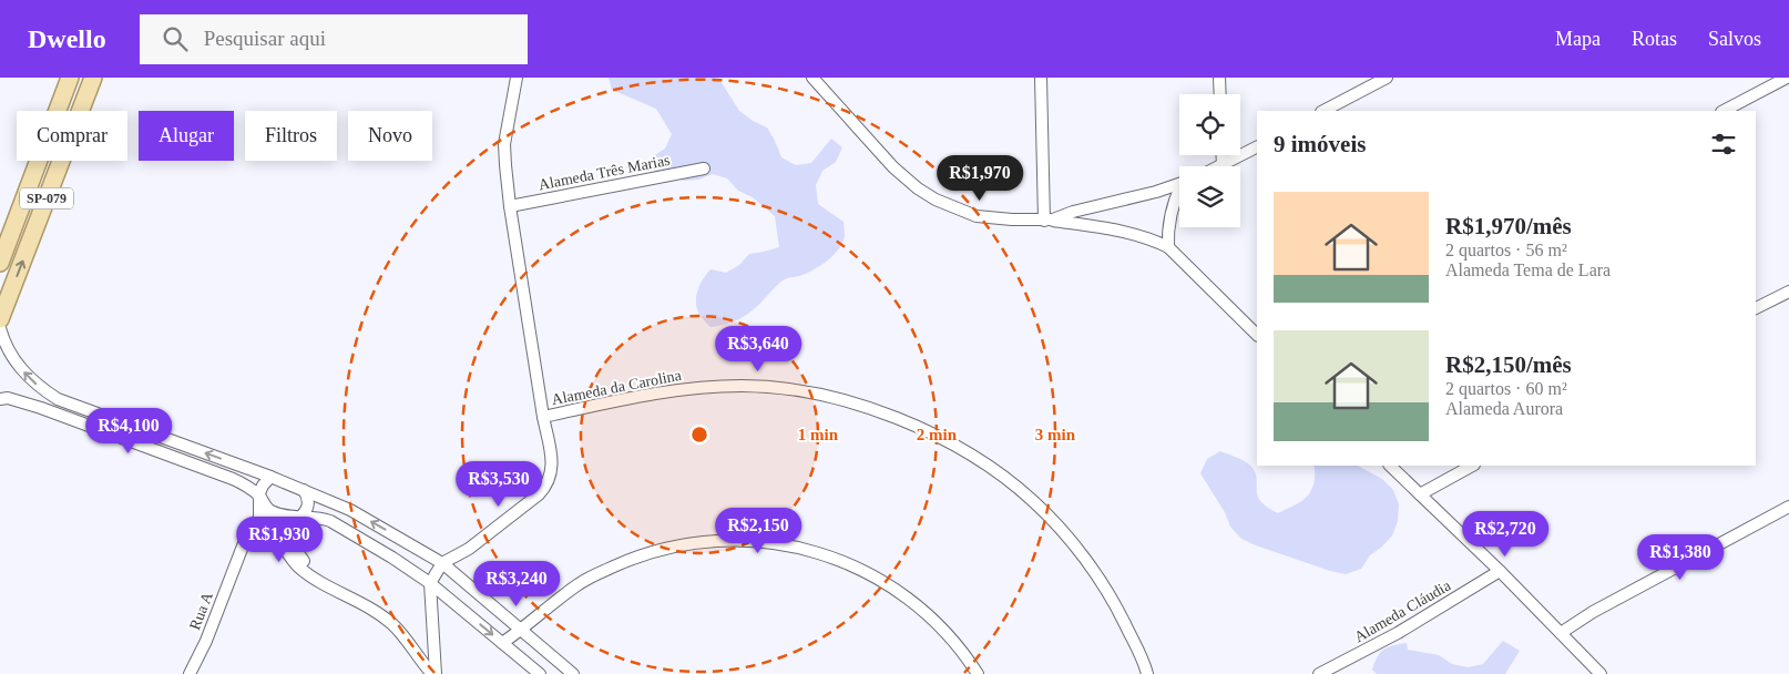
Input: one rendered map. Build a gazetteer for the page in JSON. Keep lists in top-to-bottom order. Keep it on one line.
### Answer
{"streets":{"main road":["SP-079"],"street":["Alameda Três Marias","Alameda da Carolina","Rua A","Alameda Cláudia"]},"crossings":[["Alameda Três Marias","Alameda da Carolina"]],"page":{"header":"Dwello","search":"Pesquisar aqui","nav":["Mapa","Rotas","Salvos"],"chip":["Comprar","Alugar","Filtros","Novo"],"heading":"9 imóveis","price":["R$1,970","R$3,640","R$4,100","R$3,530","R$2,150","R$2,720","R$1,930","R$1,380","R$3,240"],"list":[{"name":"R$1,970/mês","note":"2 quartos · 56 m² · Alameda Tema de Lara"},{"name":"R$2,150/mês","note":"2 quartos · 60 m² · Alameda Aurora"}]},"rings":["1 min","2 min","3 min"]}
